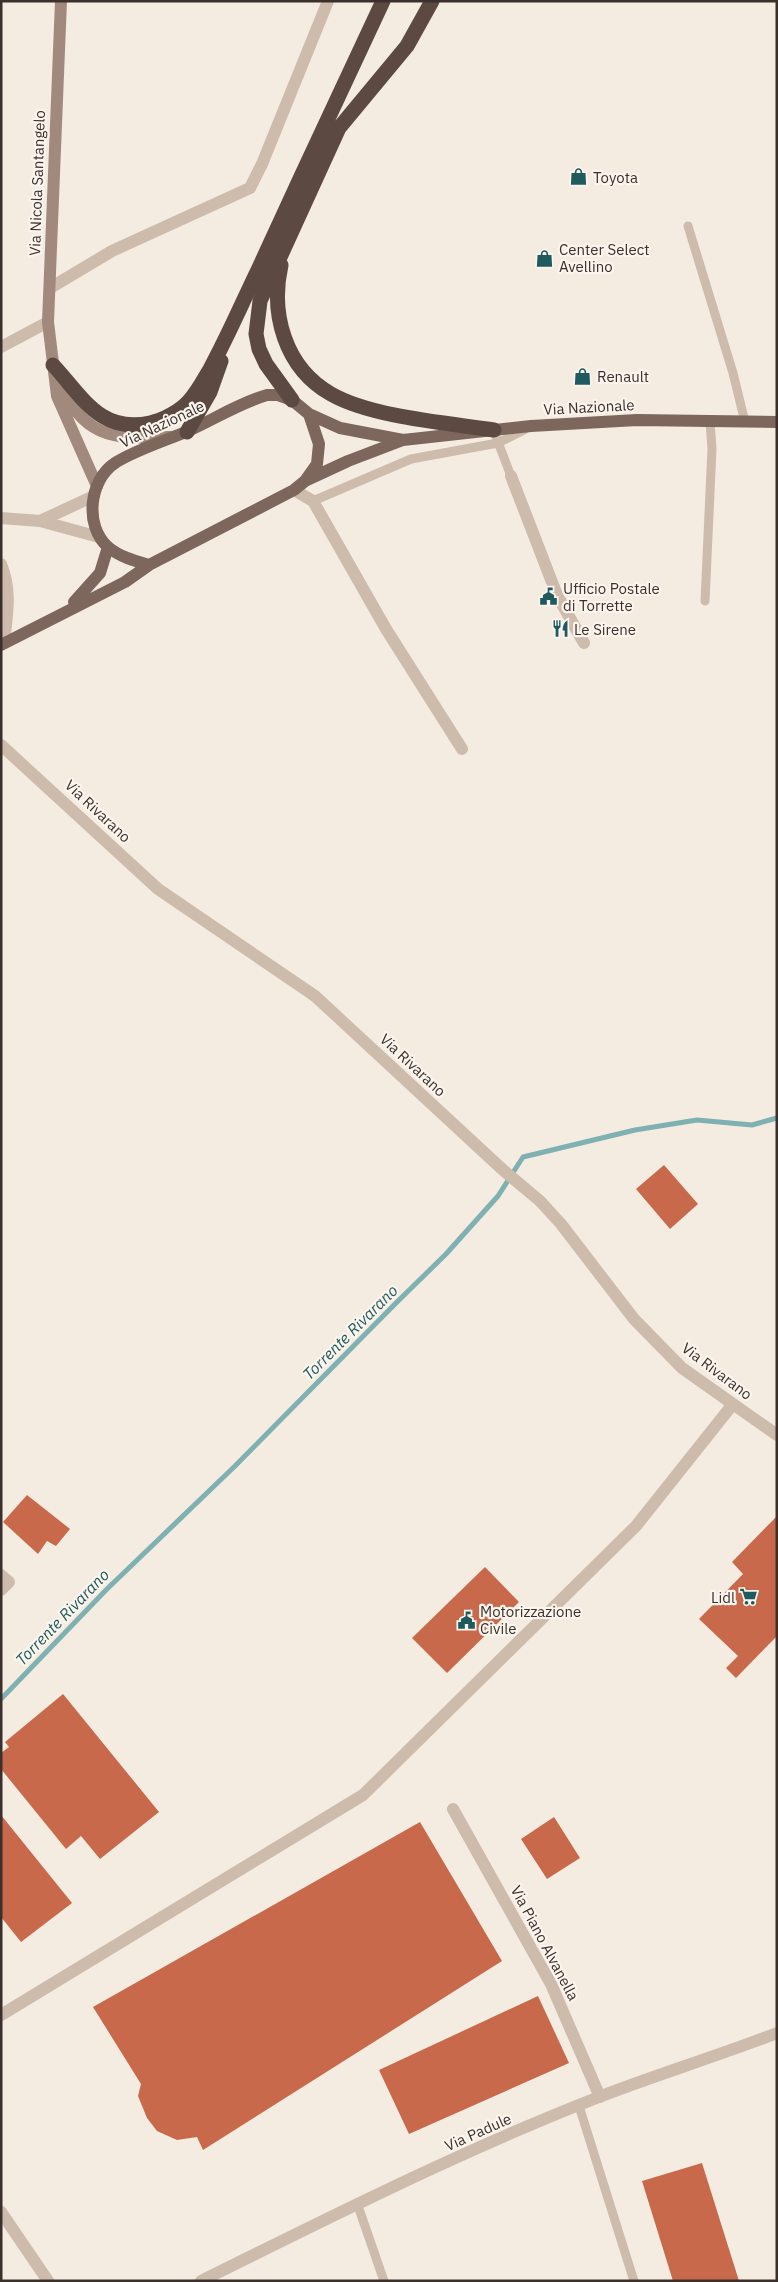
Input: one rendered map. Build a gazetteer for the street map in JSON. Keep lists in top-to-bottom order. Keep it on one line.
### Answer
{"streets":{"main road":["Via Nicola Santangelo","Via Nazionale"],"street":["Via Rivarano","Via Piano Alvanella","Via Padule"]},"crossings":[["Via Nicola Santangelo","Via Nazionale"],["Via Piano Alvanella","Via Padule"]],"water":["Torrente Rivarano"],"places":{"shop":["Toyota","Center Select Avellino","Renault"],"public building":["Ufficio Postale di Torrette","Motorizzazione Civile"],"restaurant":["Le Sirene"],"supermarket":["Lidl"]}}
